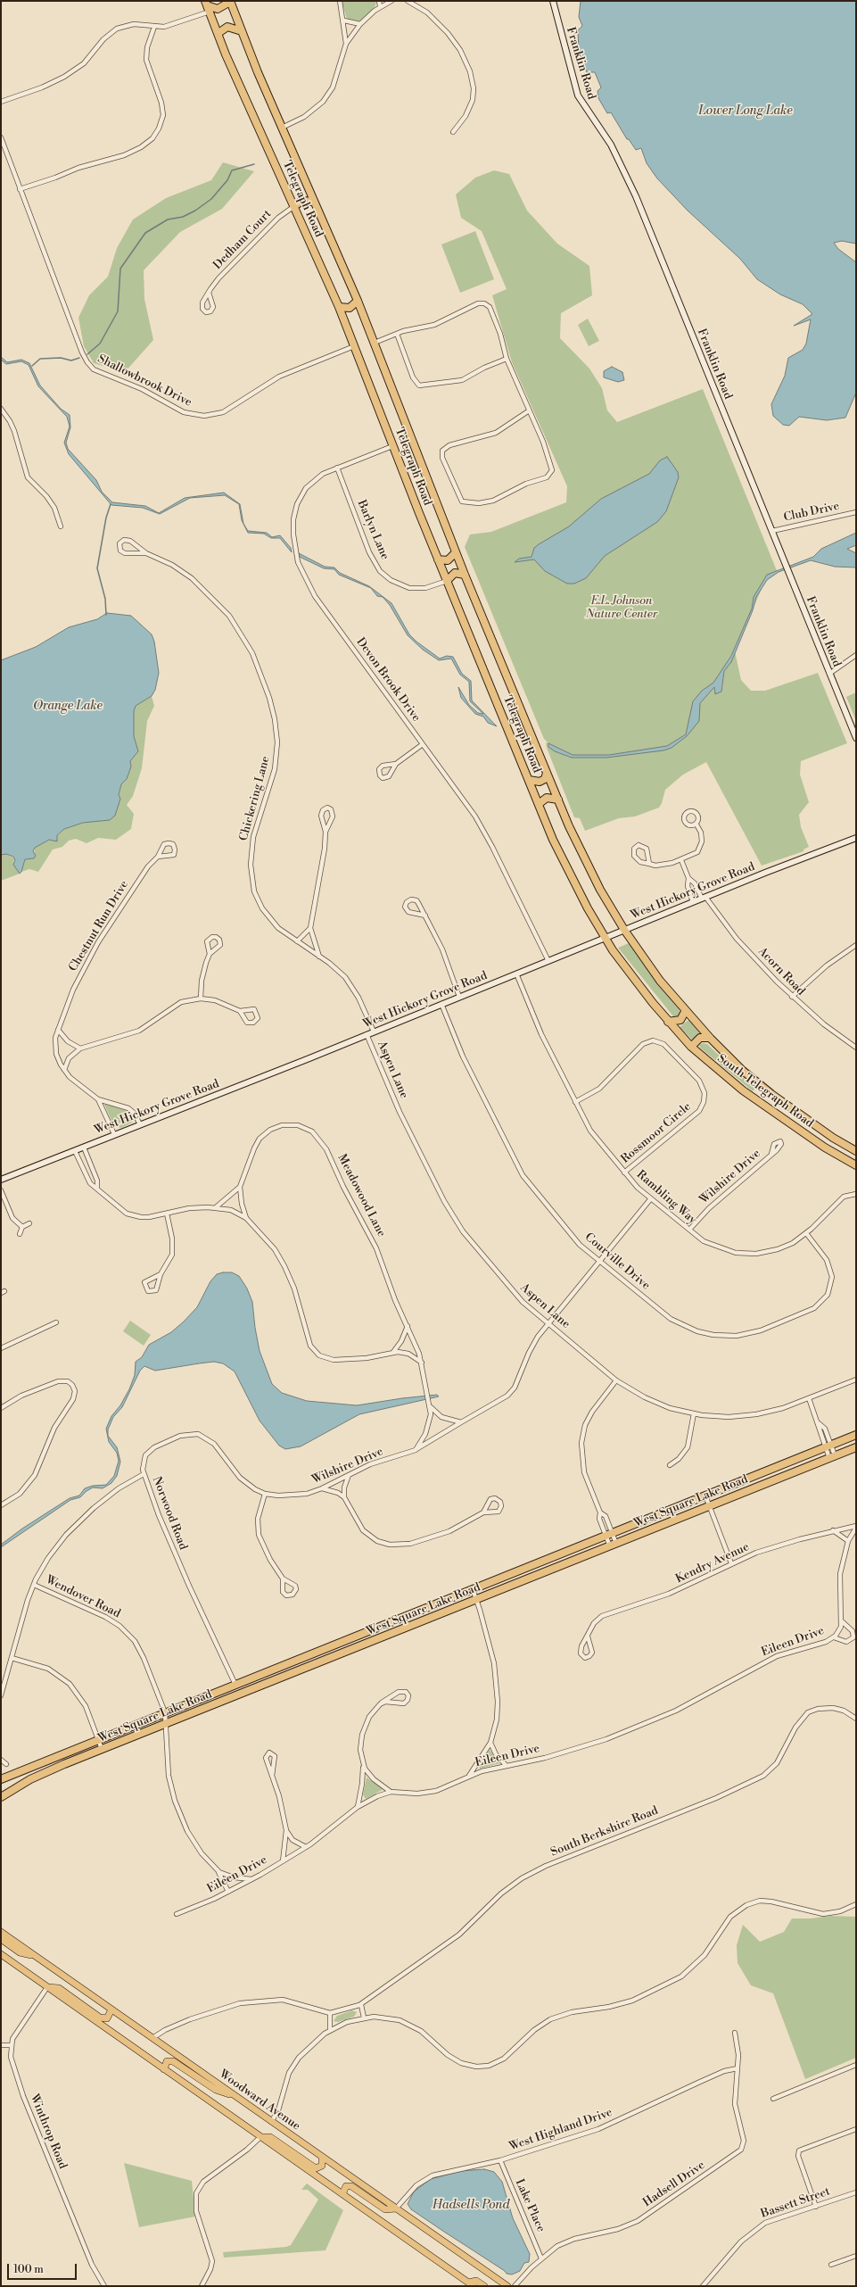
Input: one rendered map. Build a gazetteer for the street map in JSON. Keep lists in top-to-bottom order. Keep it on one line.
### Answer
{"streets":{"highway":["Telegraph Road","South Telegraph Road","West Square Lake Road"],"main road":["Woodward Avenue"],"street":["Franklin Road","Dedham Court","Shallowbrook Drive","Club Drive","Barlyn Lane","Devon Brook Drive","Chickering Lane","West Hickory Grove Road","Chestnut Run Drive","Acorn Road","Aspen Lane","Rossmoor Circle","Wilshire Drive","Meadowood Lane","Rambling Way","Courville Drive","Norwood Road","Kendry Avenue","Wendover Road","Eileen Drive","South Berkshire Road","West Highland Drive","Winthrop Road","Hadsell Drive","Bassett Street","Lake Place"]},"crossings":[["Franklin Road","Club Drive"],["Telegraph Road","Dedham Court"],["Telegraph Road","Shallowbrook Drive"],["Telegraph Road","Barlyn Lane"],["Telegraph Road","Devon Brook Drive"],["Telegraph Road","West Hickory Grove Road"],["Telegraph Road","South Telegraph Road"],["Barlyn Lane","Devon Brook Drive"],["Devon Brook Drive","West Hickory Grove Road"],["Chickering Lane","West Hickory Grove Road"],["West Hickory Grove Road","Chestnut Run Drive"],["West Hickory Grove Road","Acorn Road"],["West Hickory Grove Road","Aspen Lane"],["West Hickory Grove Road","South Telegraph Road"],["West Hickory Grove Road","Rambling Way"],["West Hickory Grove Road","Courville Drive"],["Aspen Lane","Wilshire Drive"],["Rossmoor Circle","Rambling Way"],["Wilshire Drive","Rambling Way"],["Wilshire Drive","Courville Drive"],["Wilshire Drive","Norwood Road"],["Rambling Way","Courville Drive"],["West Square Lake Road","Norwood Road"],["West Square Lake Road","Wendover Road"],["Norwood Road","Wendover Road"],["Kendry Avenue","Eileen Drive"],["Wendover Road","Eileen Drive"],["South Berkshire Road","Woodward Avenue"],["Woodward Avenue","West Highland Drive"],["West Highland Drive","Hadsell Drive"],["West Highland Drive","Lake Place"],["Hadsell Drive","Lake Place"]],"water":["Lower Long Lake","Orange Lake","Hadsells Pond"],"parks":["E.L. Johnson Nature Center"],"scale_bar":"100 m"}
